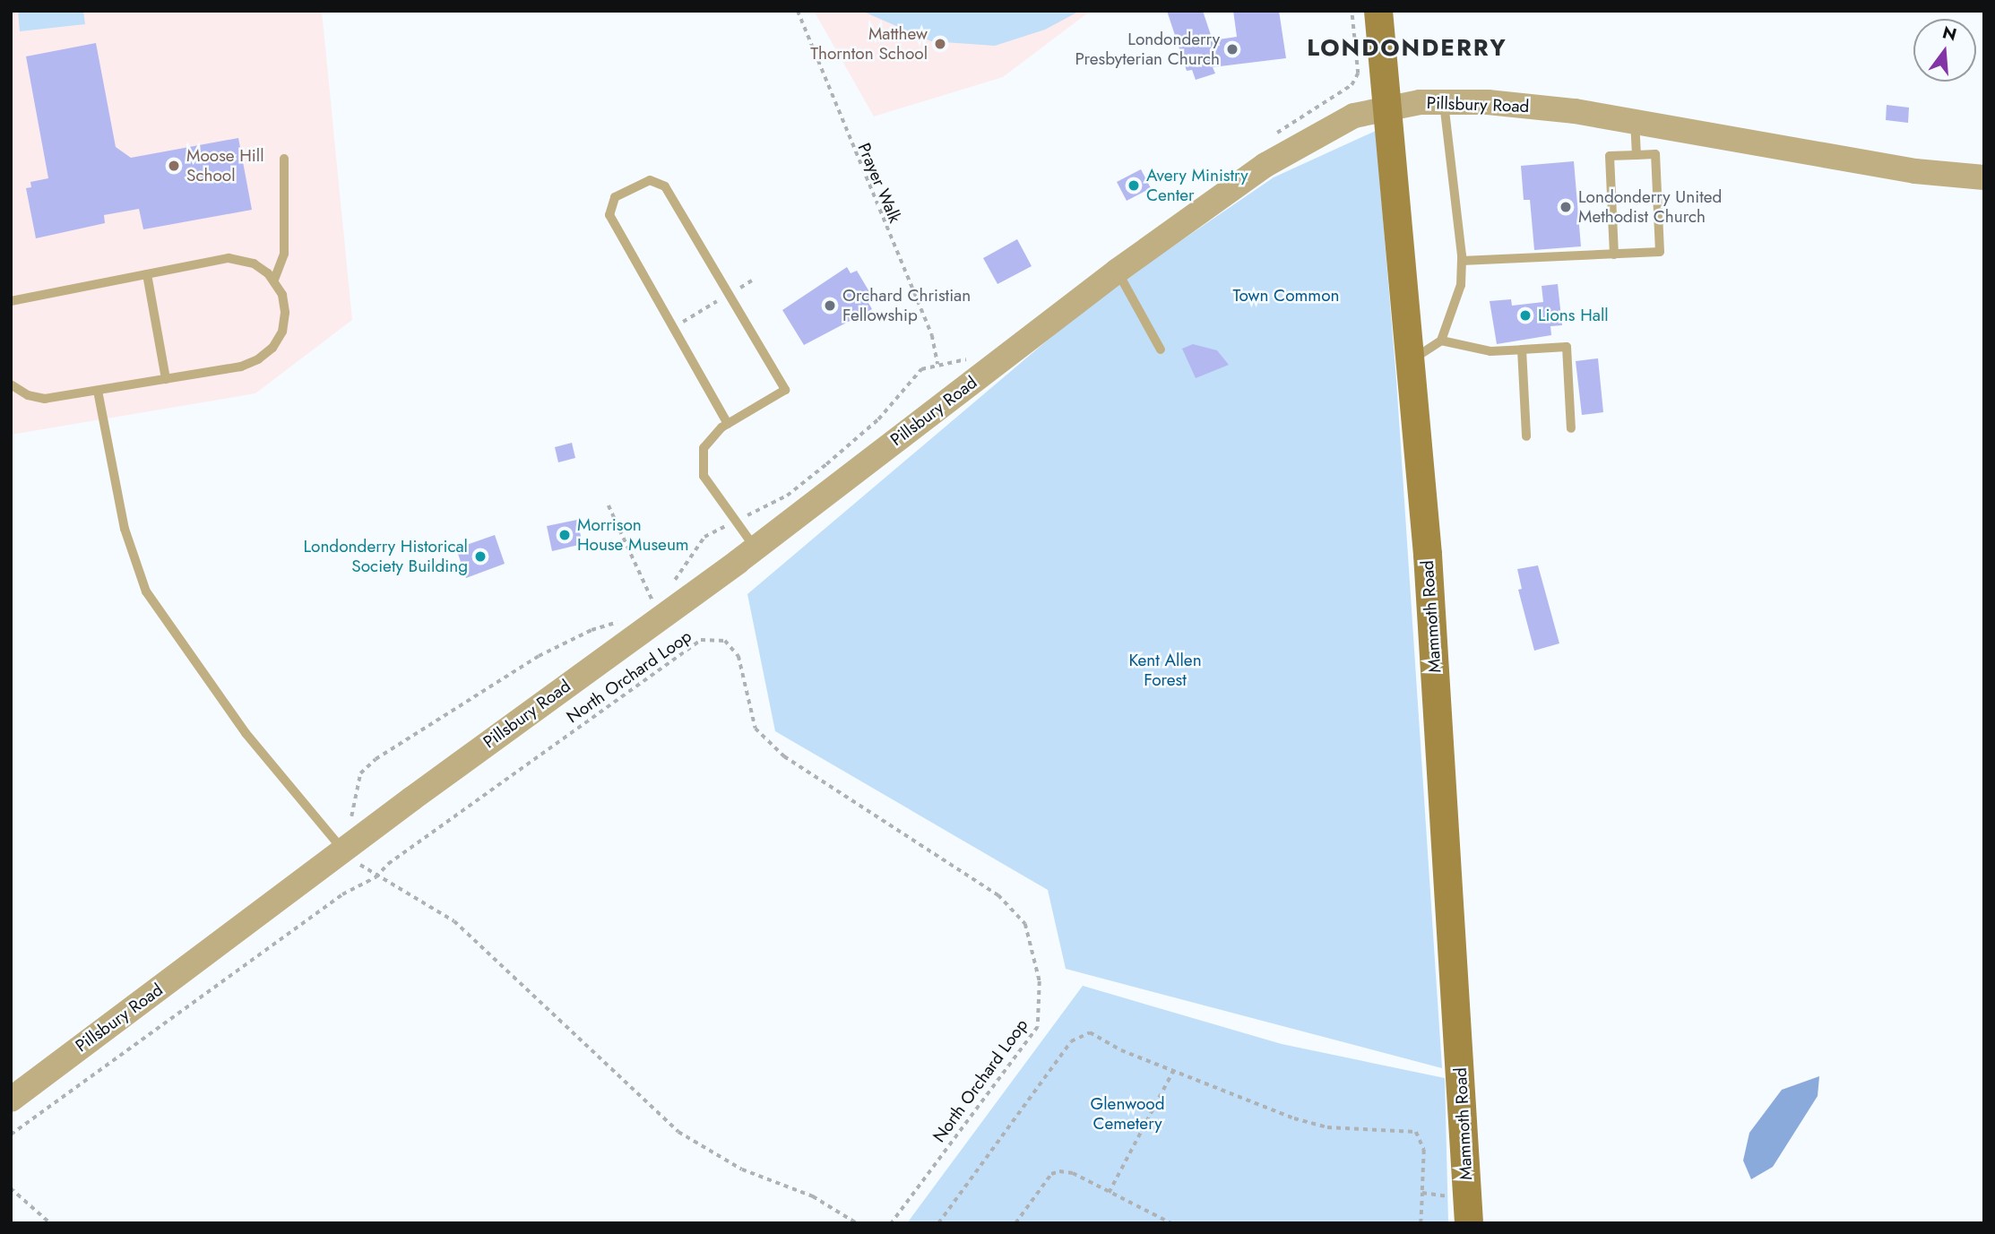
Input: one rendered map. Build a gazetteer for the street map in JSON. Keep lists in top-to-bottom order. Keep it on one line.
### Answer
{"streets":{"main road":["Mammoth Road"],"street":["Pillsbury Road"],"path":["Prayer Walk","North Orchard Loop"]},"crossings":[["Pillsbury Road","Mammoth Road"]],"districts":["LONDONDERRY"],"parks":["Town Common","Kent Allen Forest","Glenwood Cemetery"],"places":["Matthew Thornton School","Londonderry Presbyterian Church","Moose Hill School","Avery Ministry Center","Londonderry United Methodist Church","Orchard Christian Fellowship","Lions Hall","Morrison House Museum","Londonderry Historical Society Building"],"north":"top"}
